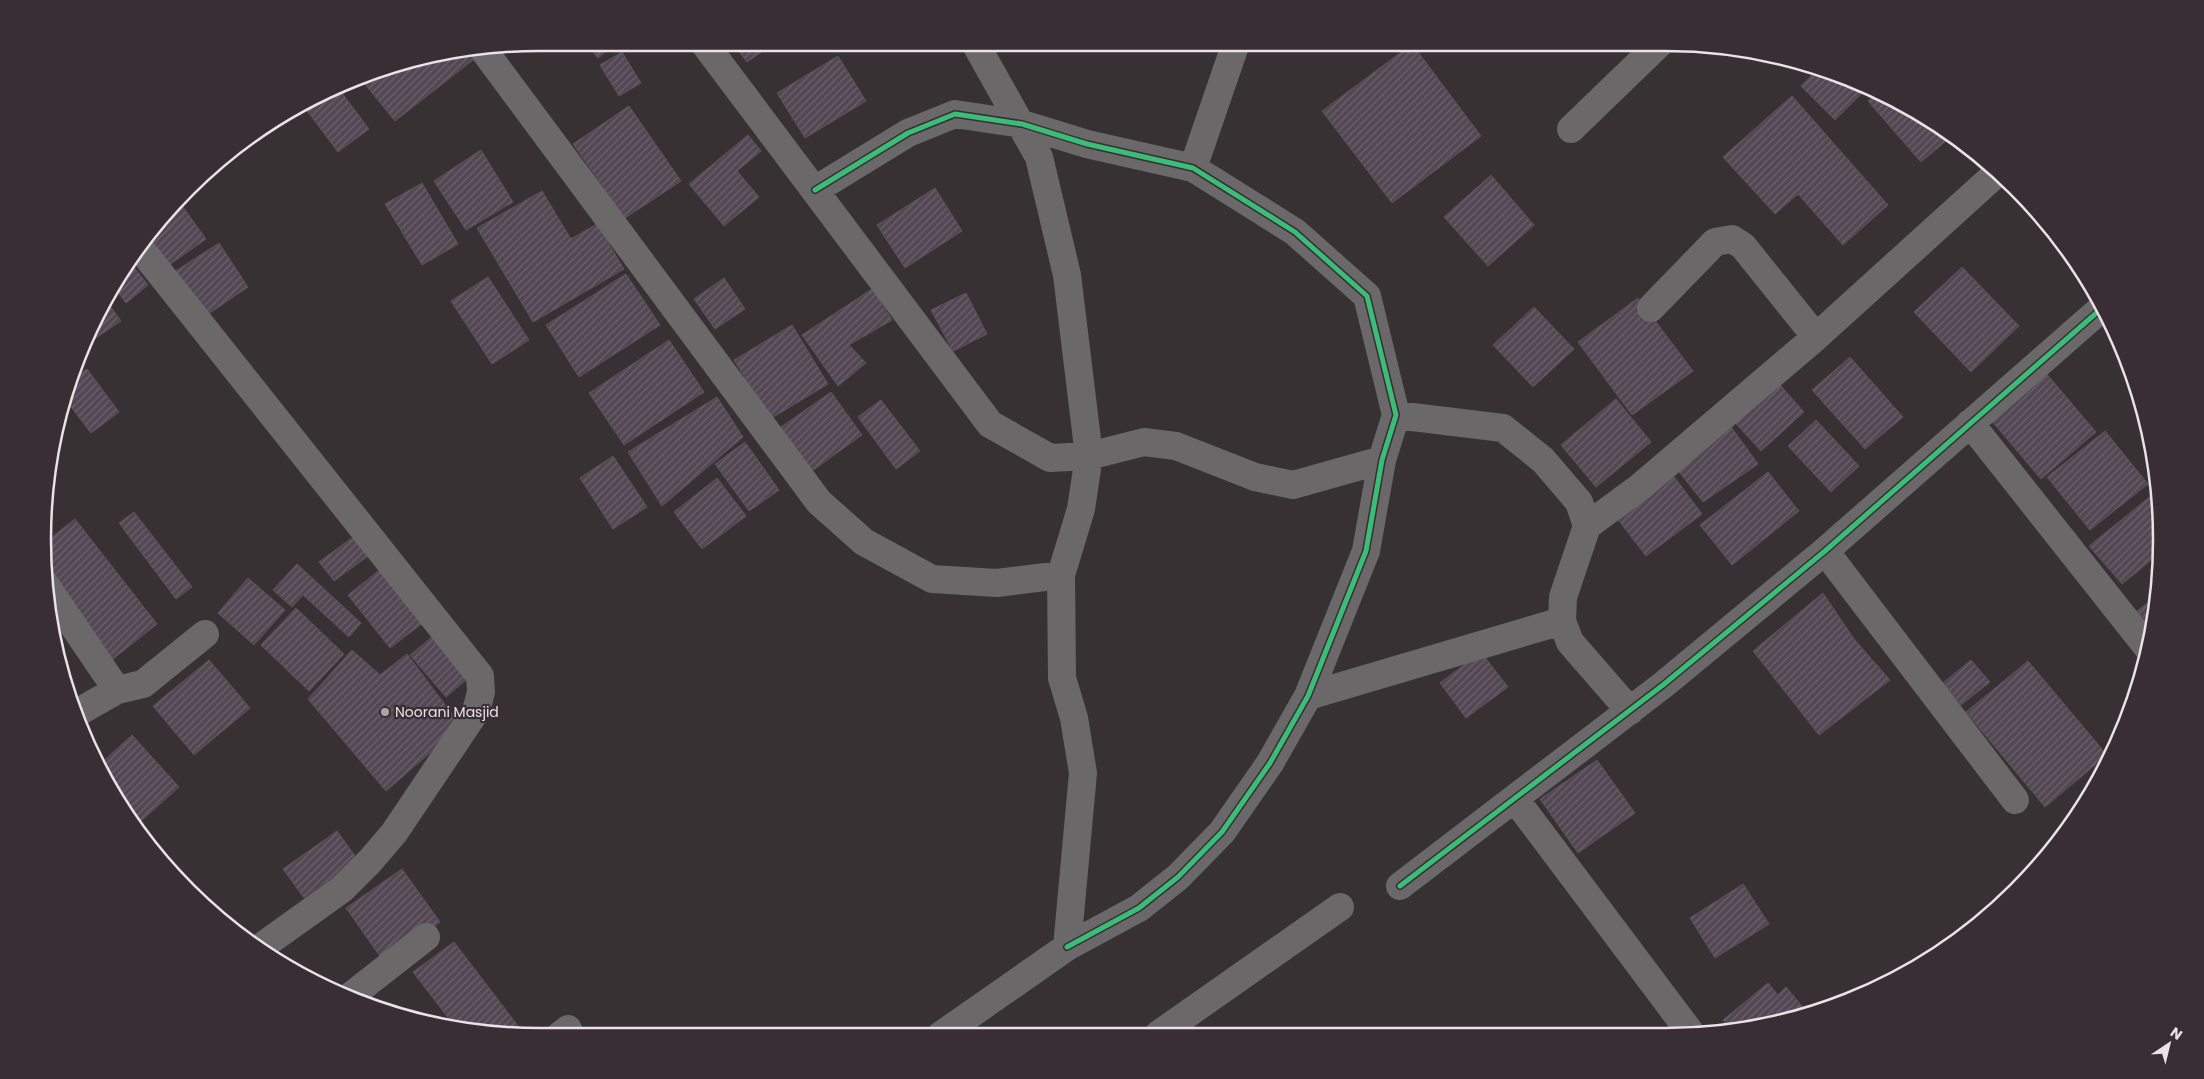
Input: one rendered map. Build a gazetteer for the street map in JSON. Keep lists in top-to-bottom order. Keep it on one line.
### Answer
{"places":["Noorani Masjid"],"north":"top right"}
